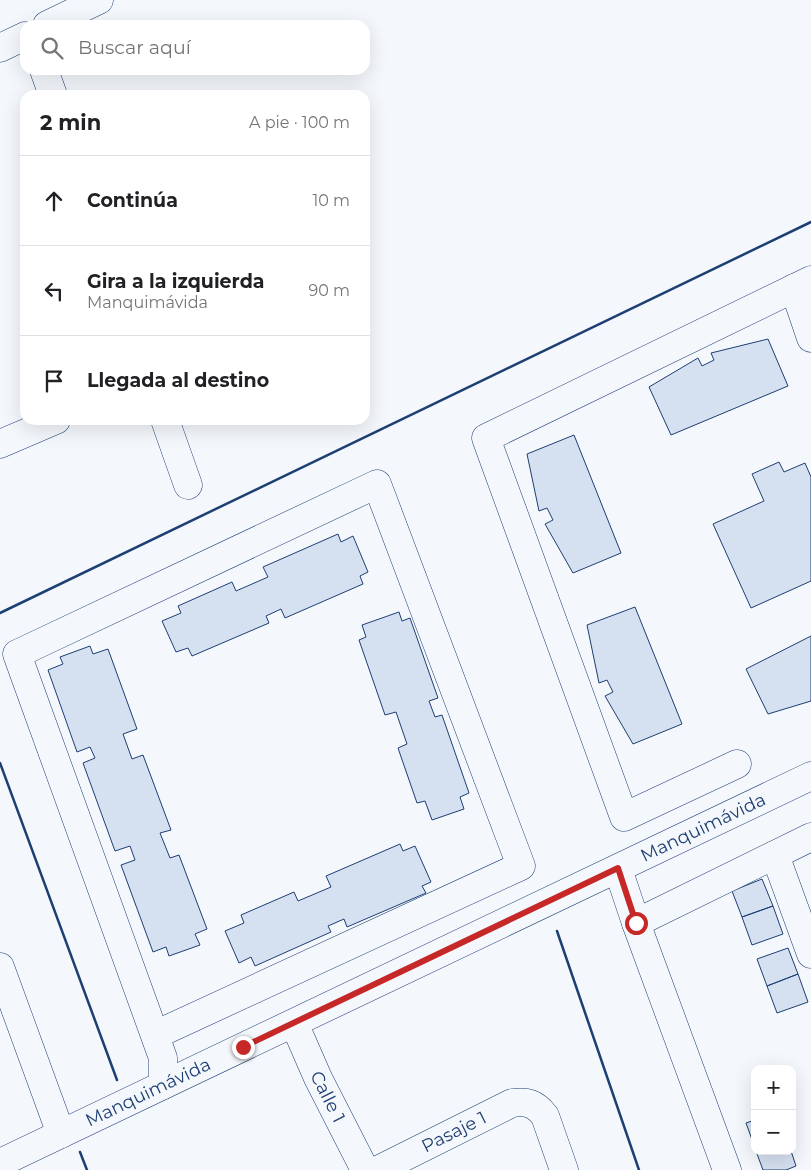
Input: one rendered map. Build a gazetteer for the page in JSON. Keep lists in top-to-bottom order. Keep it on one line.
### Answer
{"streets":{"street":["Manquimávida","Calle 1","Pasaje 1"]},"crossings":[["Manquimávida","Calle 1"]],"page":{"search":"Buscar aquí","heading":["2 min","A pie · 100 m"],"list":[["Continúa","10 m"],["Gira a la izquierda","Manquimávida","90 m"],"Llegada al destino"],"map_buttons":["+","−"]}}
